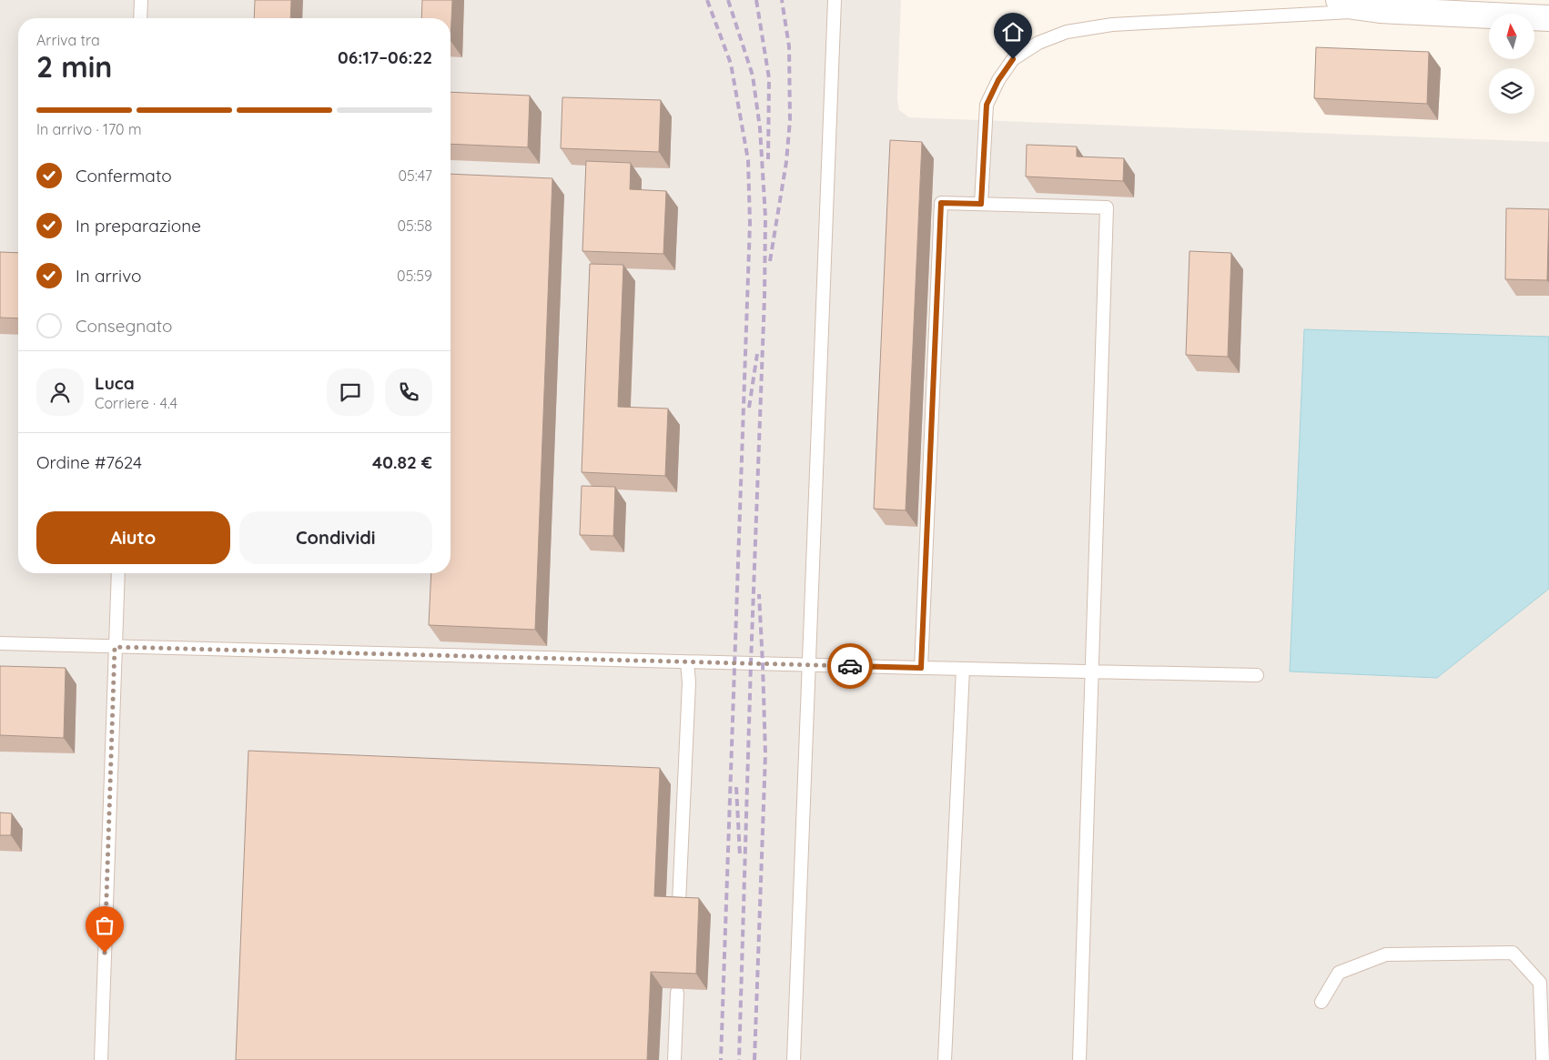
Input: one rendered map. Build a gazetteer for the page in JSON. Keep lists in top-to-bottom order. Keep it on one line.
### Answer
{"north":"top","page":{"heading":["2 min","Arriva tra","06:17–06:22"],"panel":["Luca","Corriere · 4.4","Ordine #7624","40.82 €"],"bar":"In arrivo · 170 m","list":[["Confermato","05:47"],["In preparazione","05:58"],["In arrivo","05:59"],"Consegnato"],"buttons":["Aiuto","Condividi"]}}
